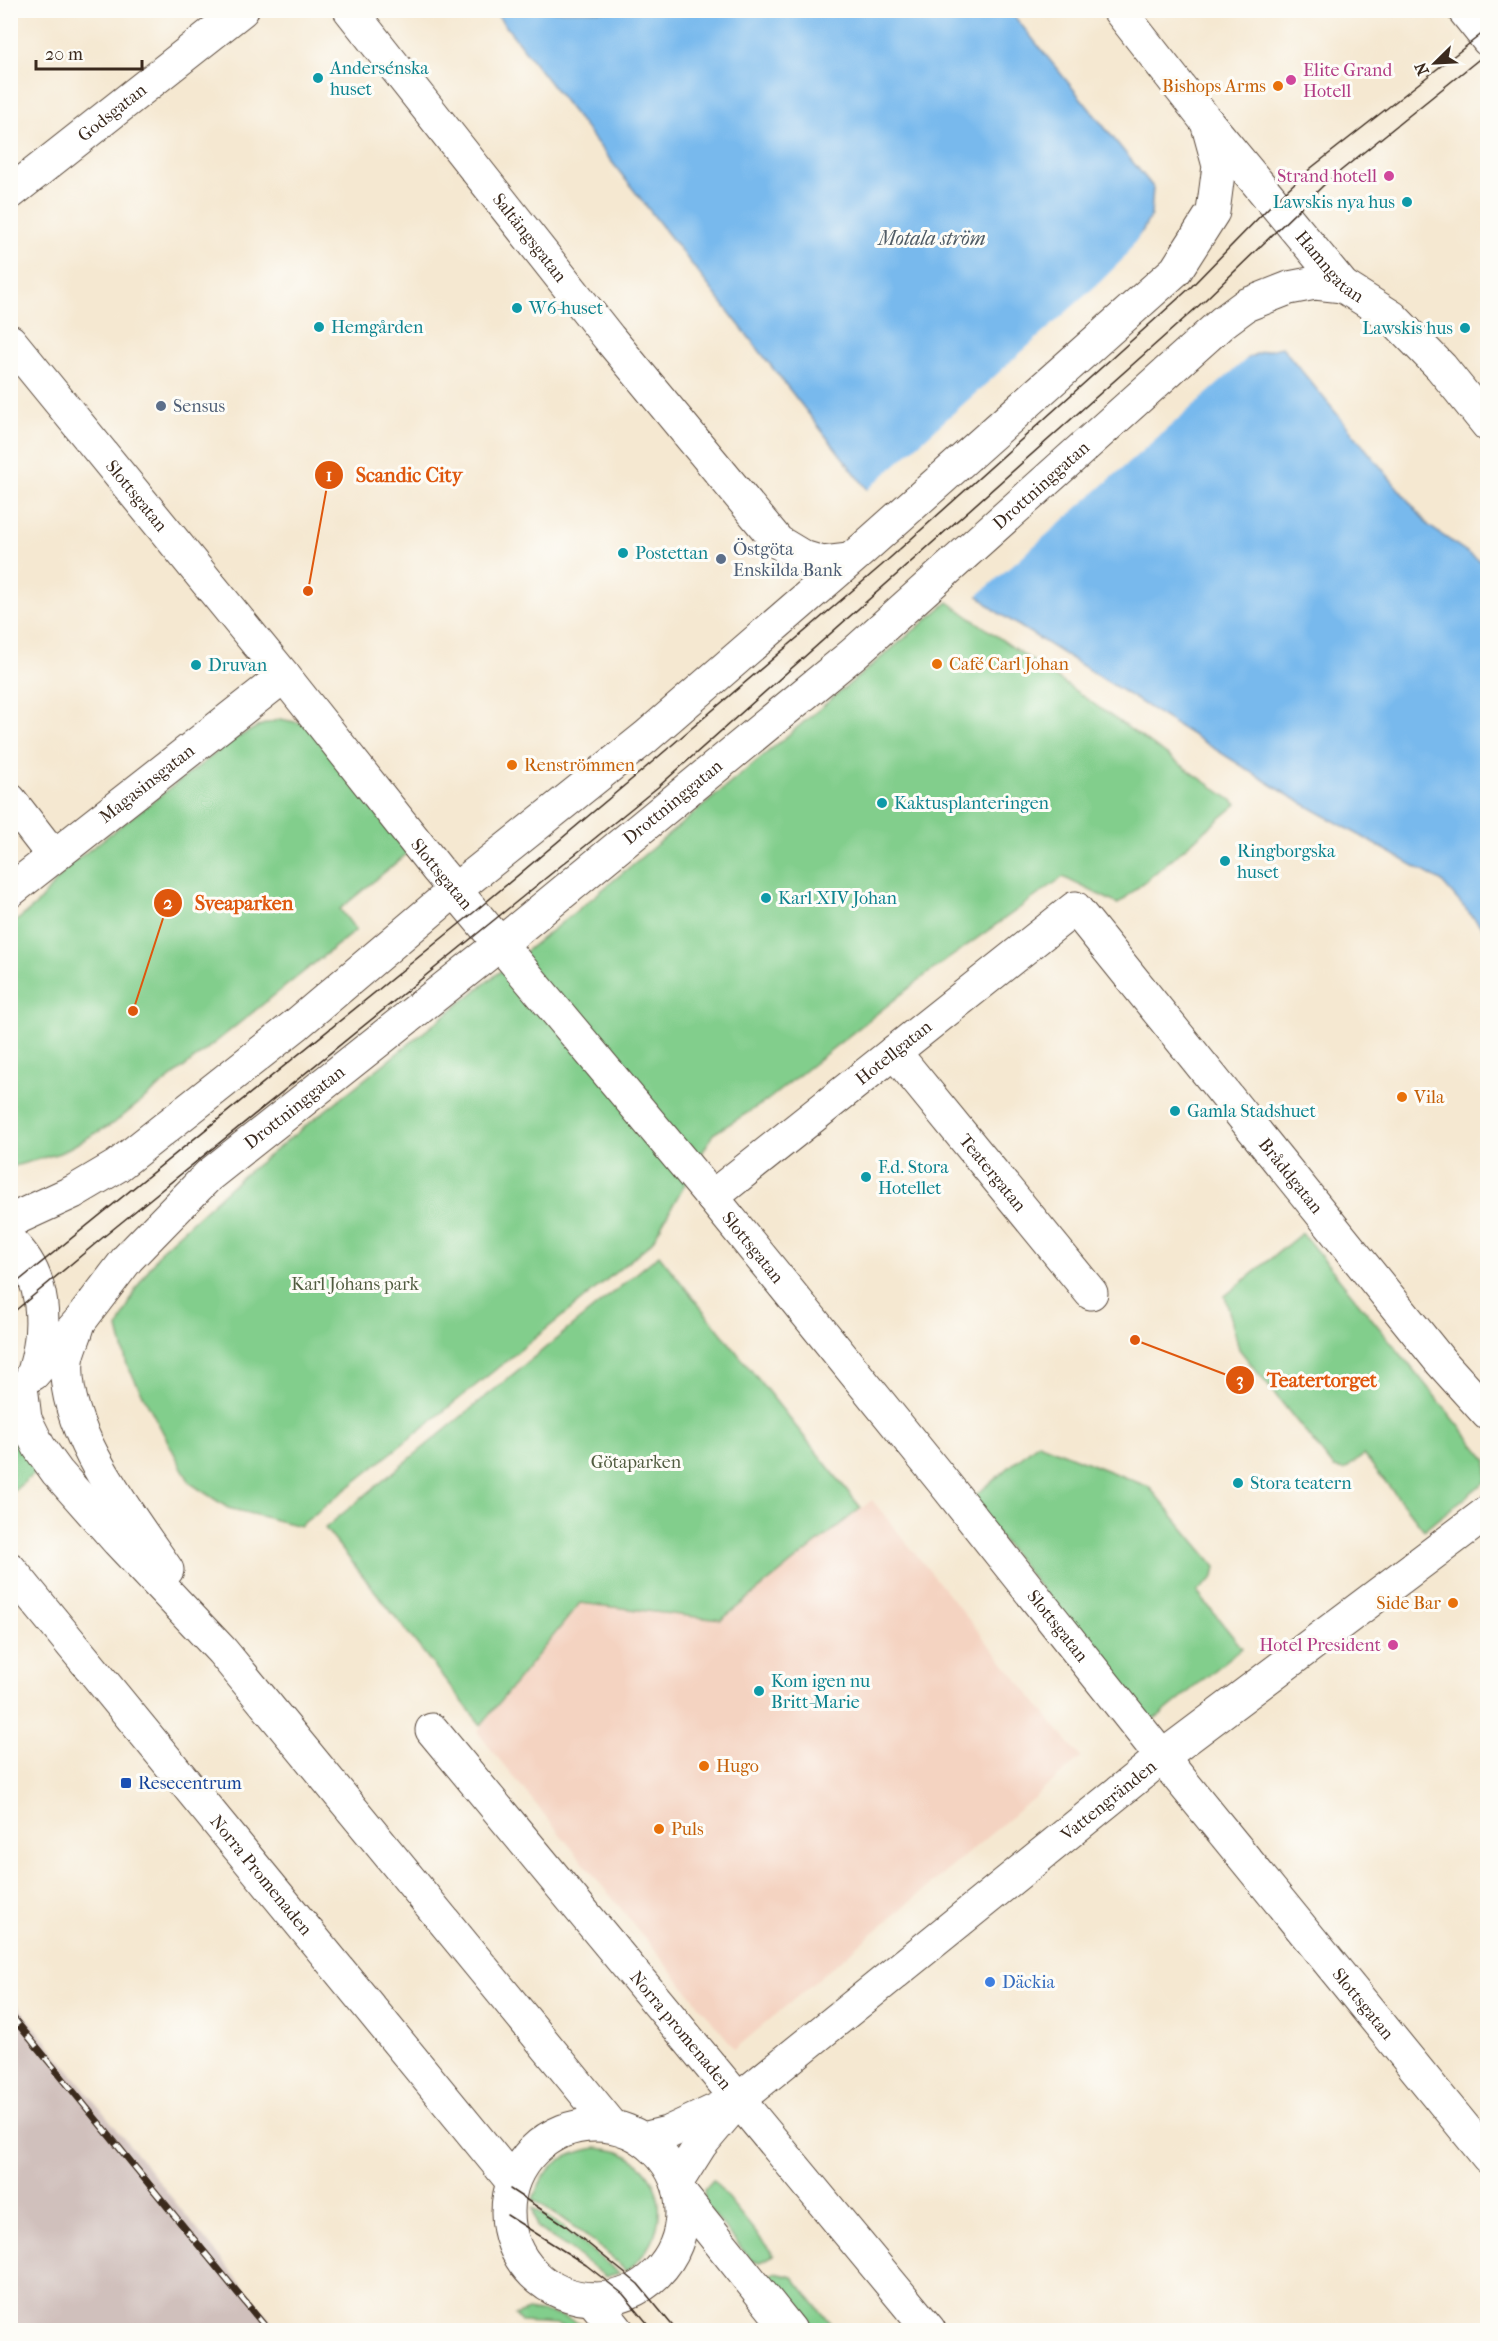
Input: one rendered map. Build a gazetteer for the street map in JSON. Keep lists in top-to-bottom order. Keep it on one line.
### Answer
{"streets":{"street":["Godsgatan","Saltängsgatan","Hamngatan","Drottninggatan","Slottsgatan","Magasinsgatan","Hotellgatan","Teatergatan","Bråddgatan","Vattengränden","Norra Promenaden","Norra promenaden"]},"crossings":[["Hamngatan","Drottninggatan"],["Drottninggatan","Slottsgatan"],["Slottsgatan","Magasinsgatan"],["Slottsgatan","Hotellgatan"],["Slottsgatan","Vattengränden"],["Hotellgatan","Teatergatan"],["Hotellgatan","Bråddgatan"],["Vattengränden","Norra Promenaden"],["Vattengränden","Norra promenaden"]],"water":["Motala ström"],"parks":["Karl Johans park","Götaparken"],"places":{"other":["Andersénska huset","Elite Grand Hotell","Bishops Arms","Strand hotell","Lawskis nya hus","W6-huset","Hemgården","Lawskis hus","Sensus","Postettan","Östgöta Enskilda Bank","Scandic City","Café Carl Johan","Druvan","Renströmmen","Kaktusplanteringen","Ringborgska huset","Karl XIV Johan","Sveaparken","Vila","Gamla Stadshuet","F.d. Stora Hotellet","Teatertorget","Stora teatern","Side Bar","Hotel President","Kom igen nu Britt-Marie","Hugo","Puls","Däckia"],"transit":["Resecentrum"]},"scale_bar":"20 m","north":"bottom left"}
